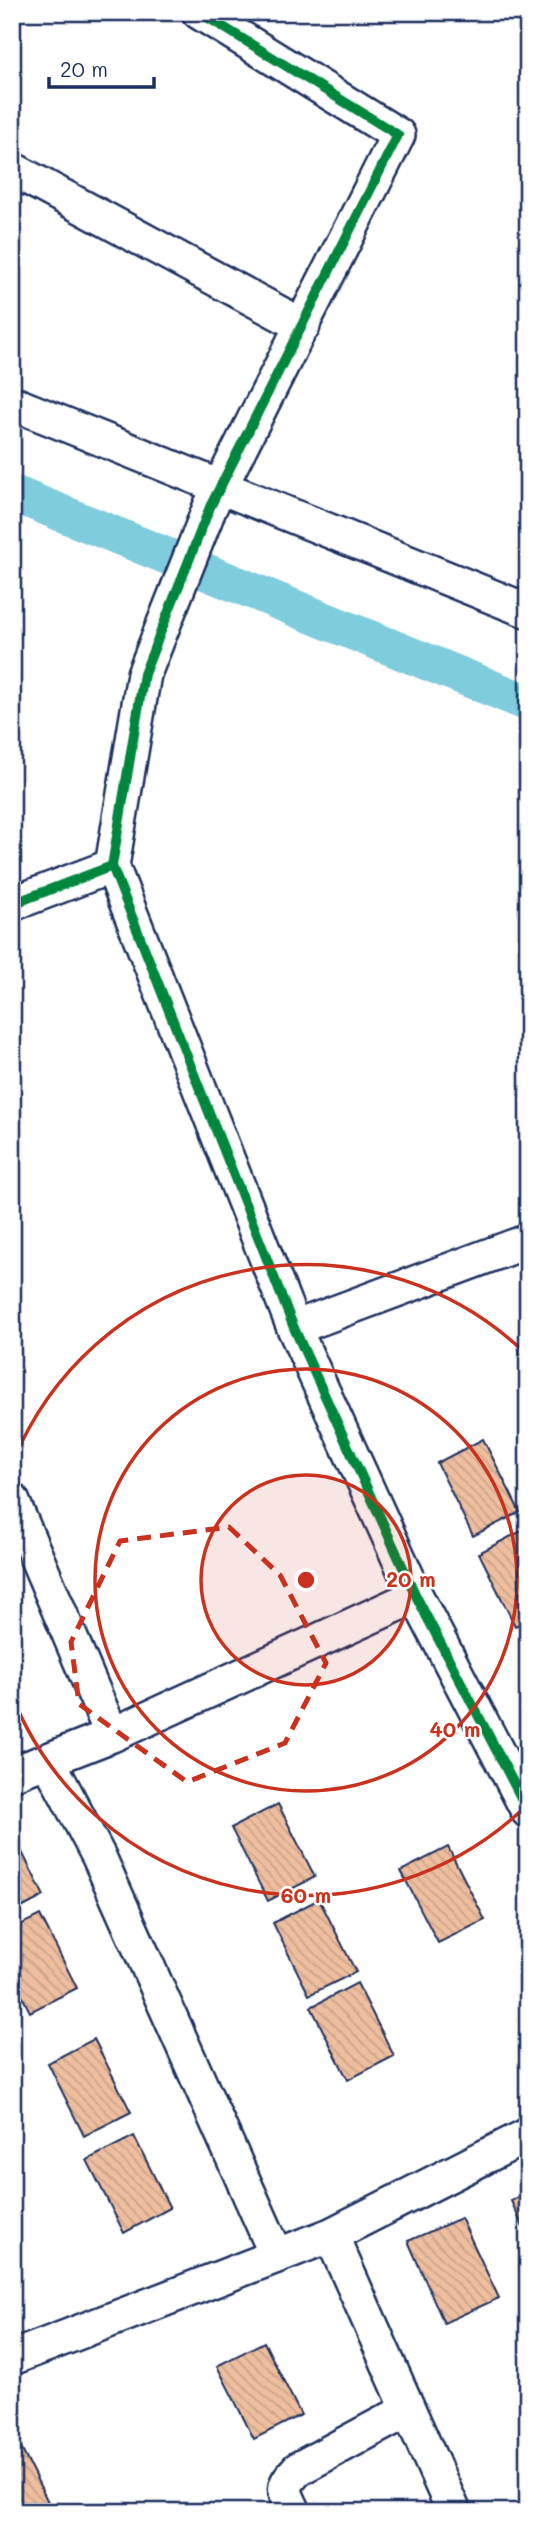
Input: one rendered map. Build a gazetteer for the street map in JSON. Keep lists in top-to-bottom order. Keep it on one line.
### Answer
{"scale_bar":"20 m","rings":["20 m","40 m","60 m"]}
